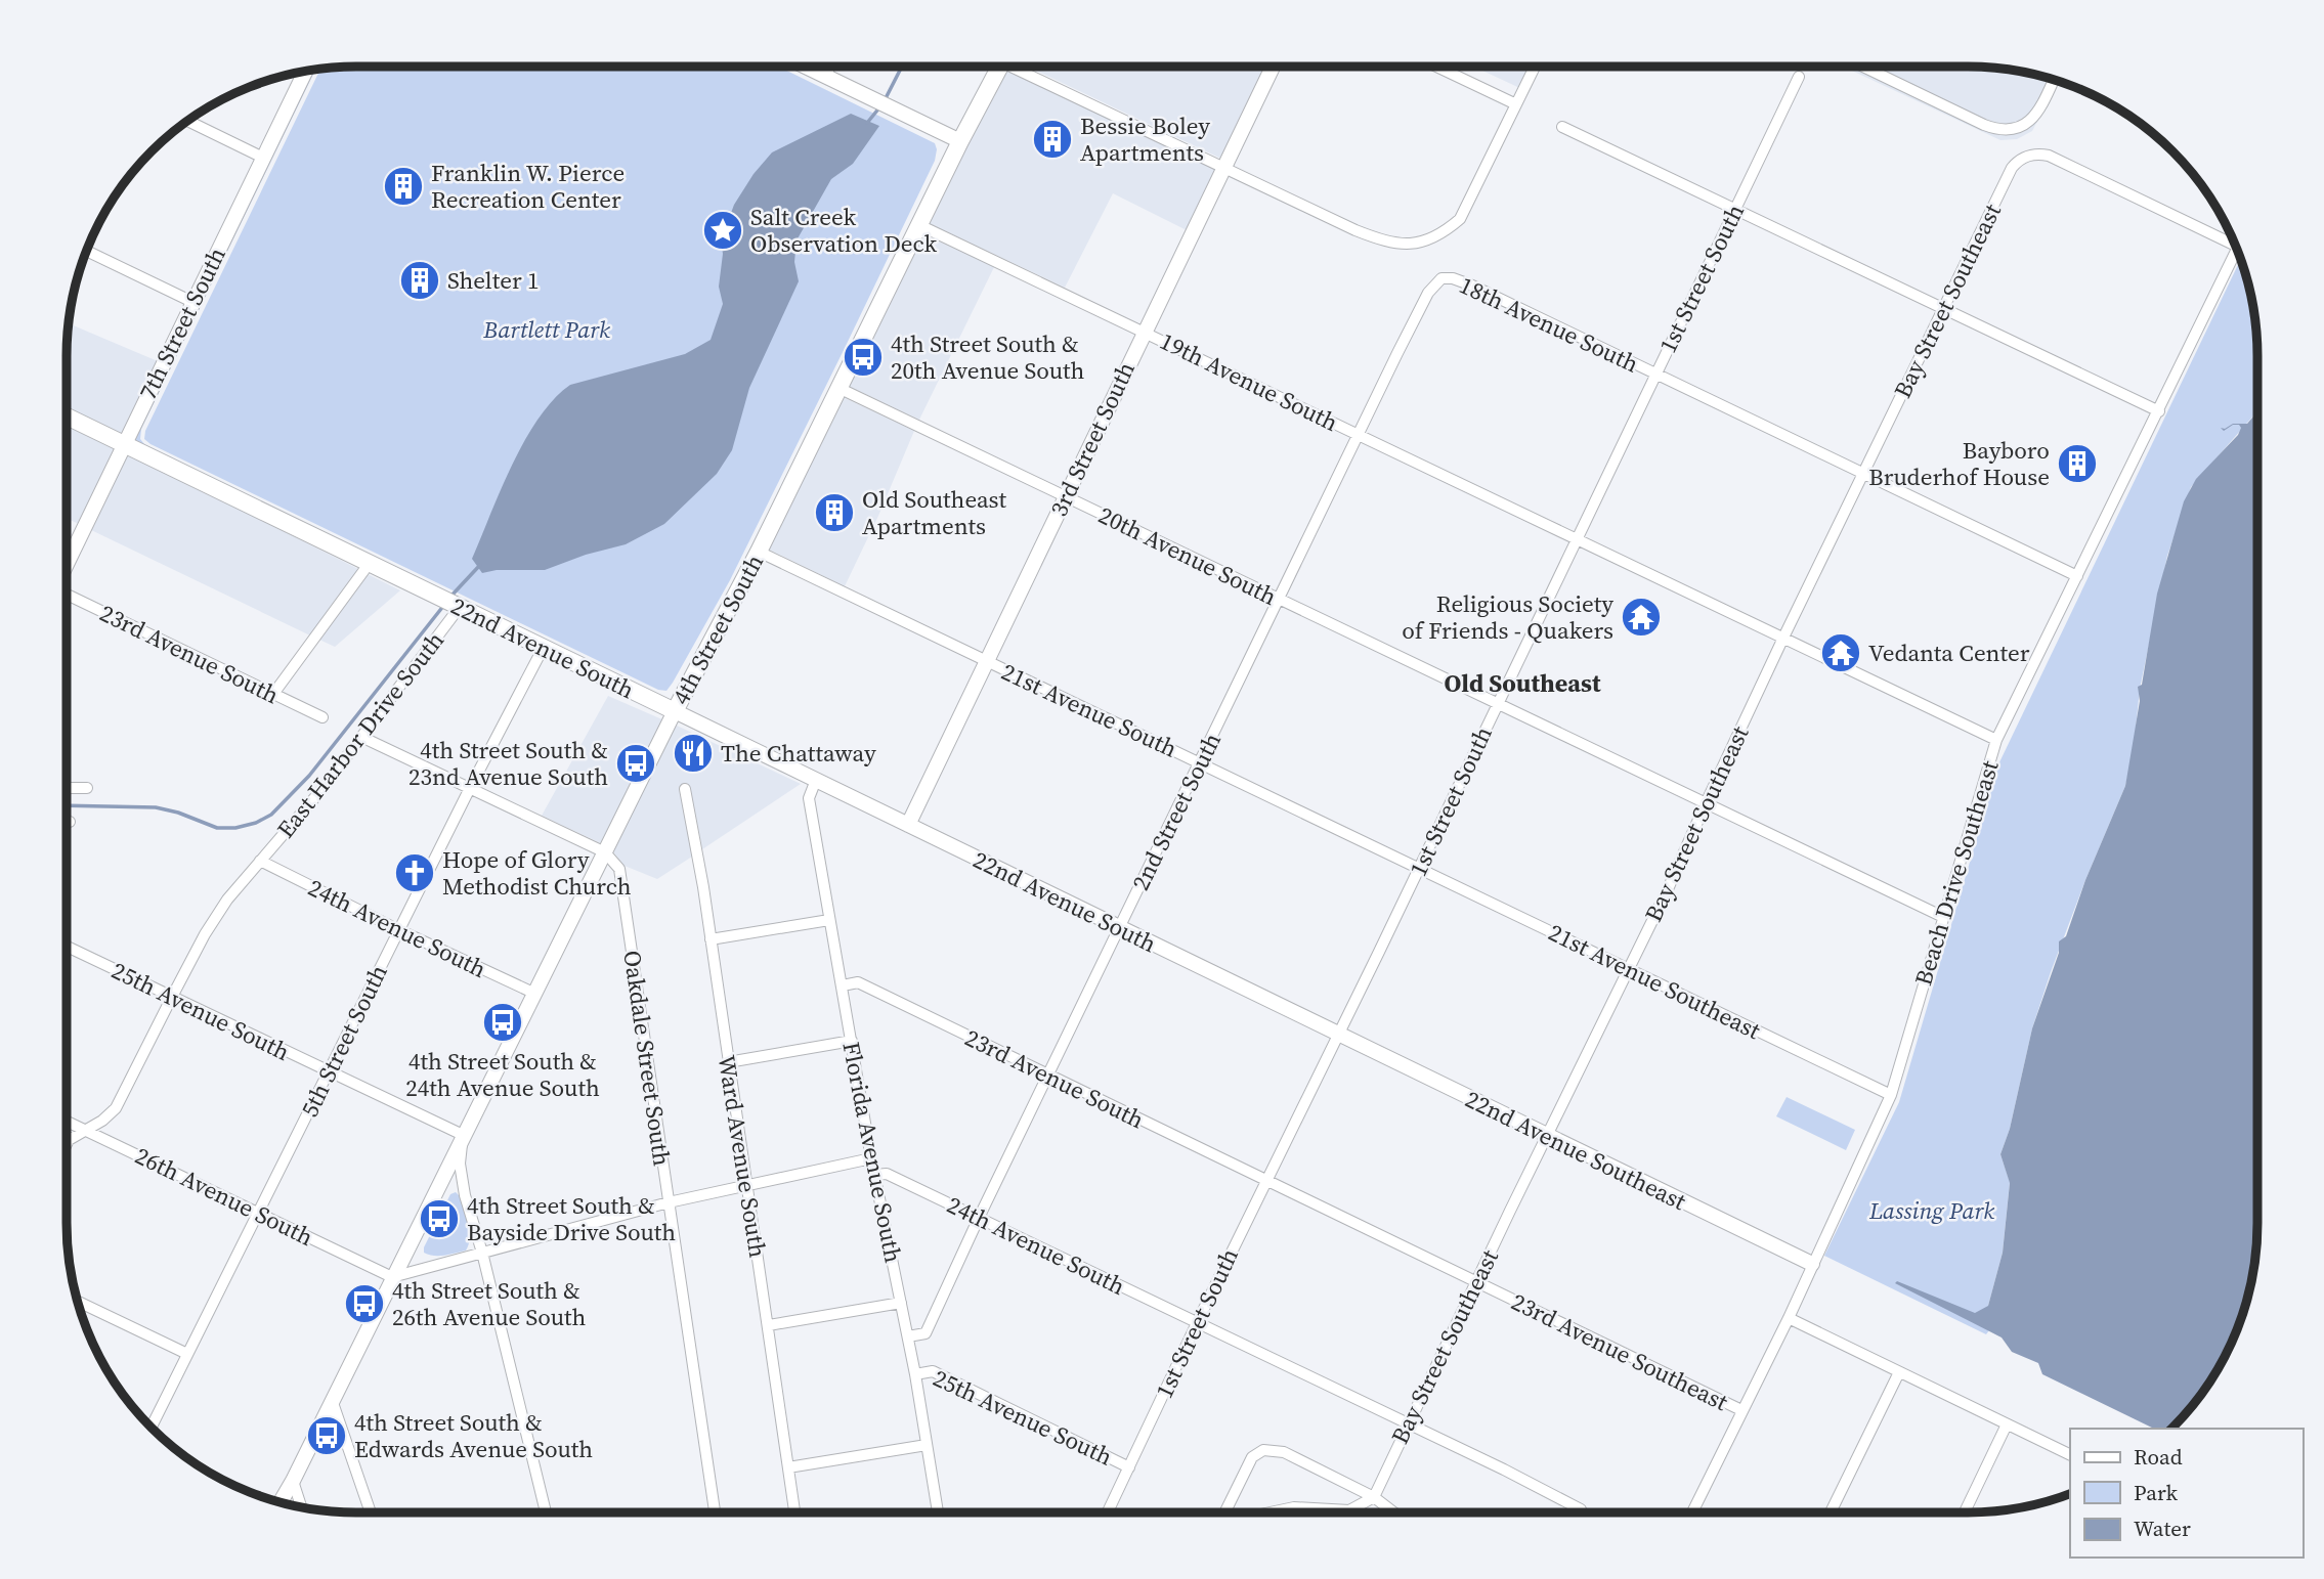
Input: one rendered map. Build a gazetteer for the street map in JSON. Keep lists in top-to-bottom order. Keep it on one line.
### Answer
{"streets":{"main road":["4th Street South","22nd Avenue South"],"street":["1st Street South","Bay Street Southeast","7th Street South","18th Avenue South","19th Avenue South","3rd Street South","20th Avenue South","23rd Avenue South","21st Avenue South","East Harbor Drive South","2nd Street South","Beach Drive Southeast","24th Avenue South","21st Avenue Southeast","25th Avenue South","5th Street South","Oakdale Street South","22nd Avenue Southeast","Florida Avenue South","Ward Avenue South","26th Avenue South","23rd Avenue Southeast"]},"crossings":[["1st Street South","18th Avenue South"],["1st Street South","19th Avenue South"],["1st Street South","20th Avenue South"],["1st Street South","22nd Avenue South"],["1st Street South","23rd Avenue South"],["1st Street South","21st Avenue South"],["1st Street South","24th Avenue South"],["1st Street South","21st Avenue Southeast"],["1st Street South","25th Avenue South"],["1st Street South","22nd Avenue Southeast"],["1st Street South","23rd Avenue Southeast"],["Bay Street Southeast","18th Avenue South"],["Bay Street Southeast","19th Avenue South"],["Bay Street Southeast","20th Avenue South"],["Bay Street Southeast","24th Avenue South"],["Bay Street Southeast","21st Avenue Southeast"],["Bay Street Southeast","22nd Avenue Southeast"],["Bay Street Southeast","23rd Avenue Southeast"],["7th Street South","22nd Avenue South"],["18th Avenue South","2nd Street South"],["18th Avenue South","Beach Drive Southeast"],["19th Avenue South","3rd Street South"],["19th Avenue South","4th Street South"],["19th Avenue South","2nd Street South"],["19th Avenue South","Beach Drive Southeast"],["3rd Street South","20th Avenue South"],["3rd Street South","22nd Avenue South"],["3rd Street South","21st Avenue South"],["20th Avenue South","4th Street South"],["20th Avenue South","2nd Street South"],["20th Avenue South","Beach Drive Southeast"],["4th Street South","22nd Avenue South"],["4th Street South","21st Avenue South"],["4th Street South","24th Avenue South"],["4th Street South","25th Avenue South"],["4th Street South","Oakdale Street South"],["4th Street South","26th Avenue South"],["22nd Avenue South","East Harbor Drive South"],["22nd Avenue South","2nd Street South"],["22nd Avenue South","5th Street South"],["22nd Avenue South","22nd Avenue Southeast"],["22nd Avenue South","Florida Avenue South"],["23rd Avenue South","2nd Street South"],["23rd Avenue South","Florida Avenue South"],["23rd Avenue South","23rd Avenue Southeast"],["21st Avenue South","2nd Street South"],["21st Avenue South","21st Avenue Southeast"],["East Harbor Drive South","24th Avenue South"],["East Harbor Drive South","25th Avenue South"],["East Harbor Drive South","26th Avenue South"],["2nd Street South","24th Avenue South"],["2nd Street South","Florida Avenue South"],["Beach Drive Southeast","21st Avenue Southeast"],["Beach Drive Southeast","22nd Avenue Southeast"],["Beach Drive Southeast","23rd Avenue Southeast"],["24th Avenue South","5th Street South"],["24th Avenue South","Florida Avenue South"],["25th Avenue South","5th Street South"],["25th Avenue South","Florida Avenue South"],["5th Street South","26th Avenue South"]],"districts":["Old Southeast"],"parks":["Bartlett Park","Lassing Park"],"places":{"building":["Bessie Boley Apartments","Franklin W. Pierce Recreation Center","Shelter 1","Bayboro Bruderhof House","Old Southeast Apartments"],"place":["Salt Creek Observation Deck"],"bus stop":["4th Street South & 20th Avenue South","4th Street South & 23nd Avenue South","4th Street South & 24th Avenue South","4th Street South & Bayside Drive South","4th Street South & 26th Avenue South","4th Street South & Edwards Avenue South"],"temple":["Religious Society of Friends - Quakers","Vedanta Center"],"restaurant":["The Chattaway"],"church":["Hope of Glory Methodist Church"]},"legend":["Road","Park","Water"]}
